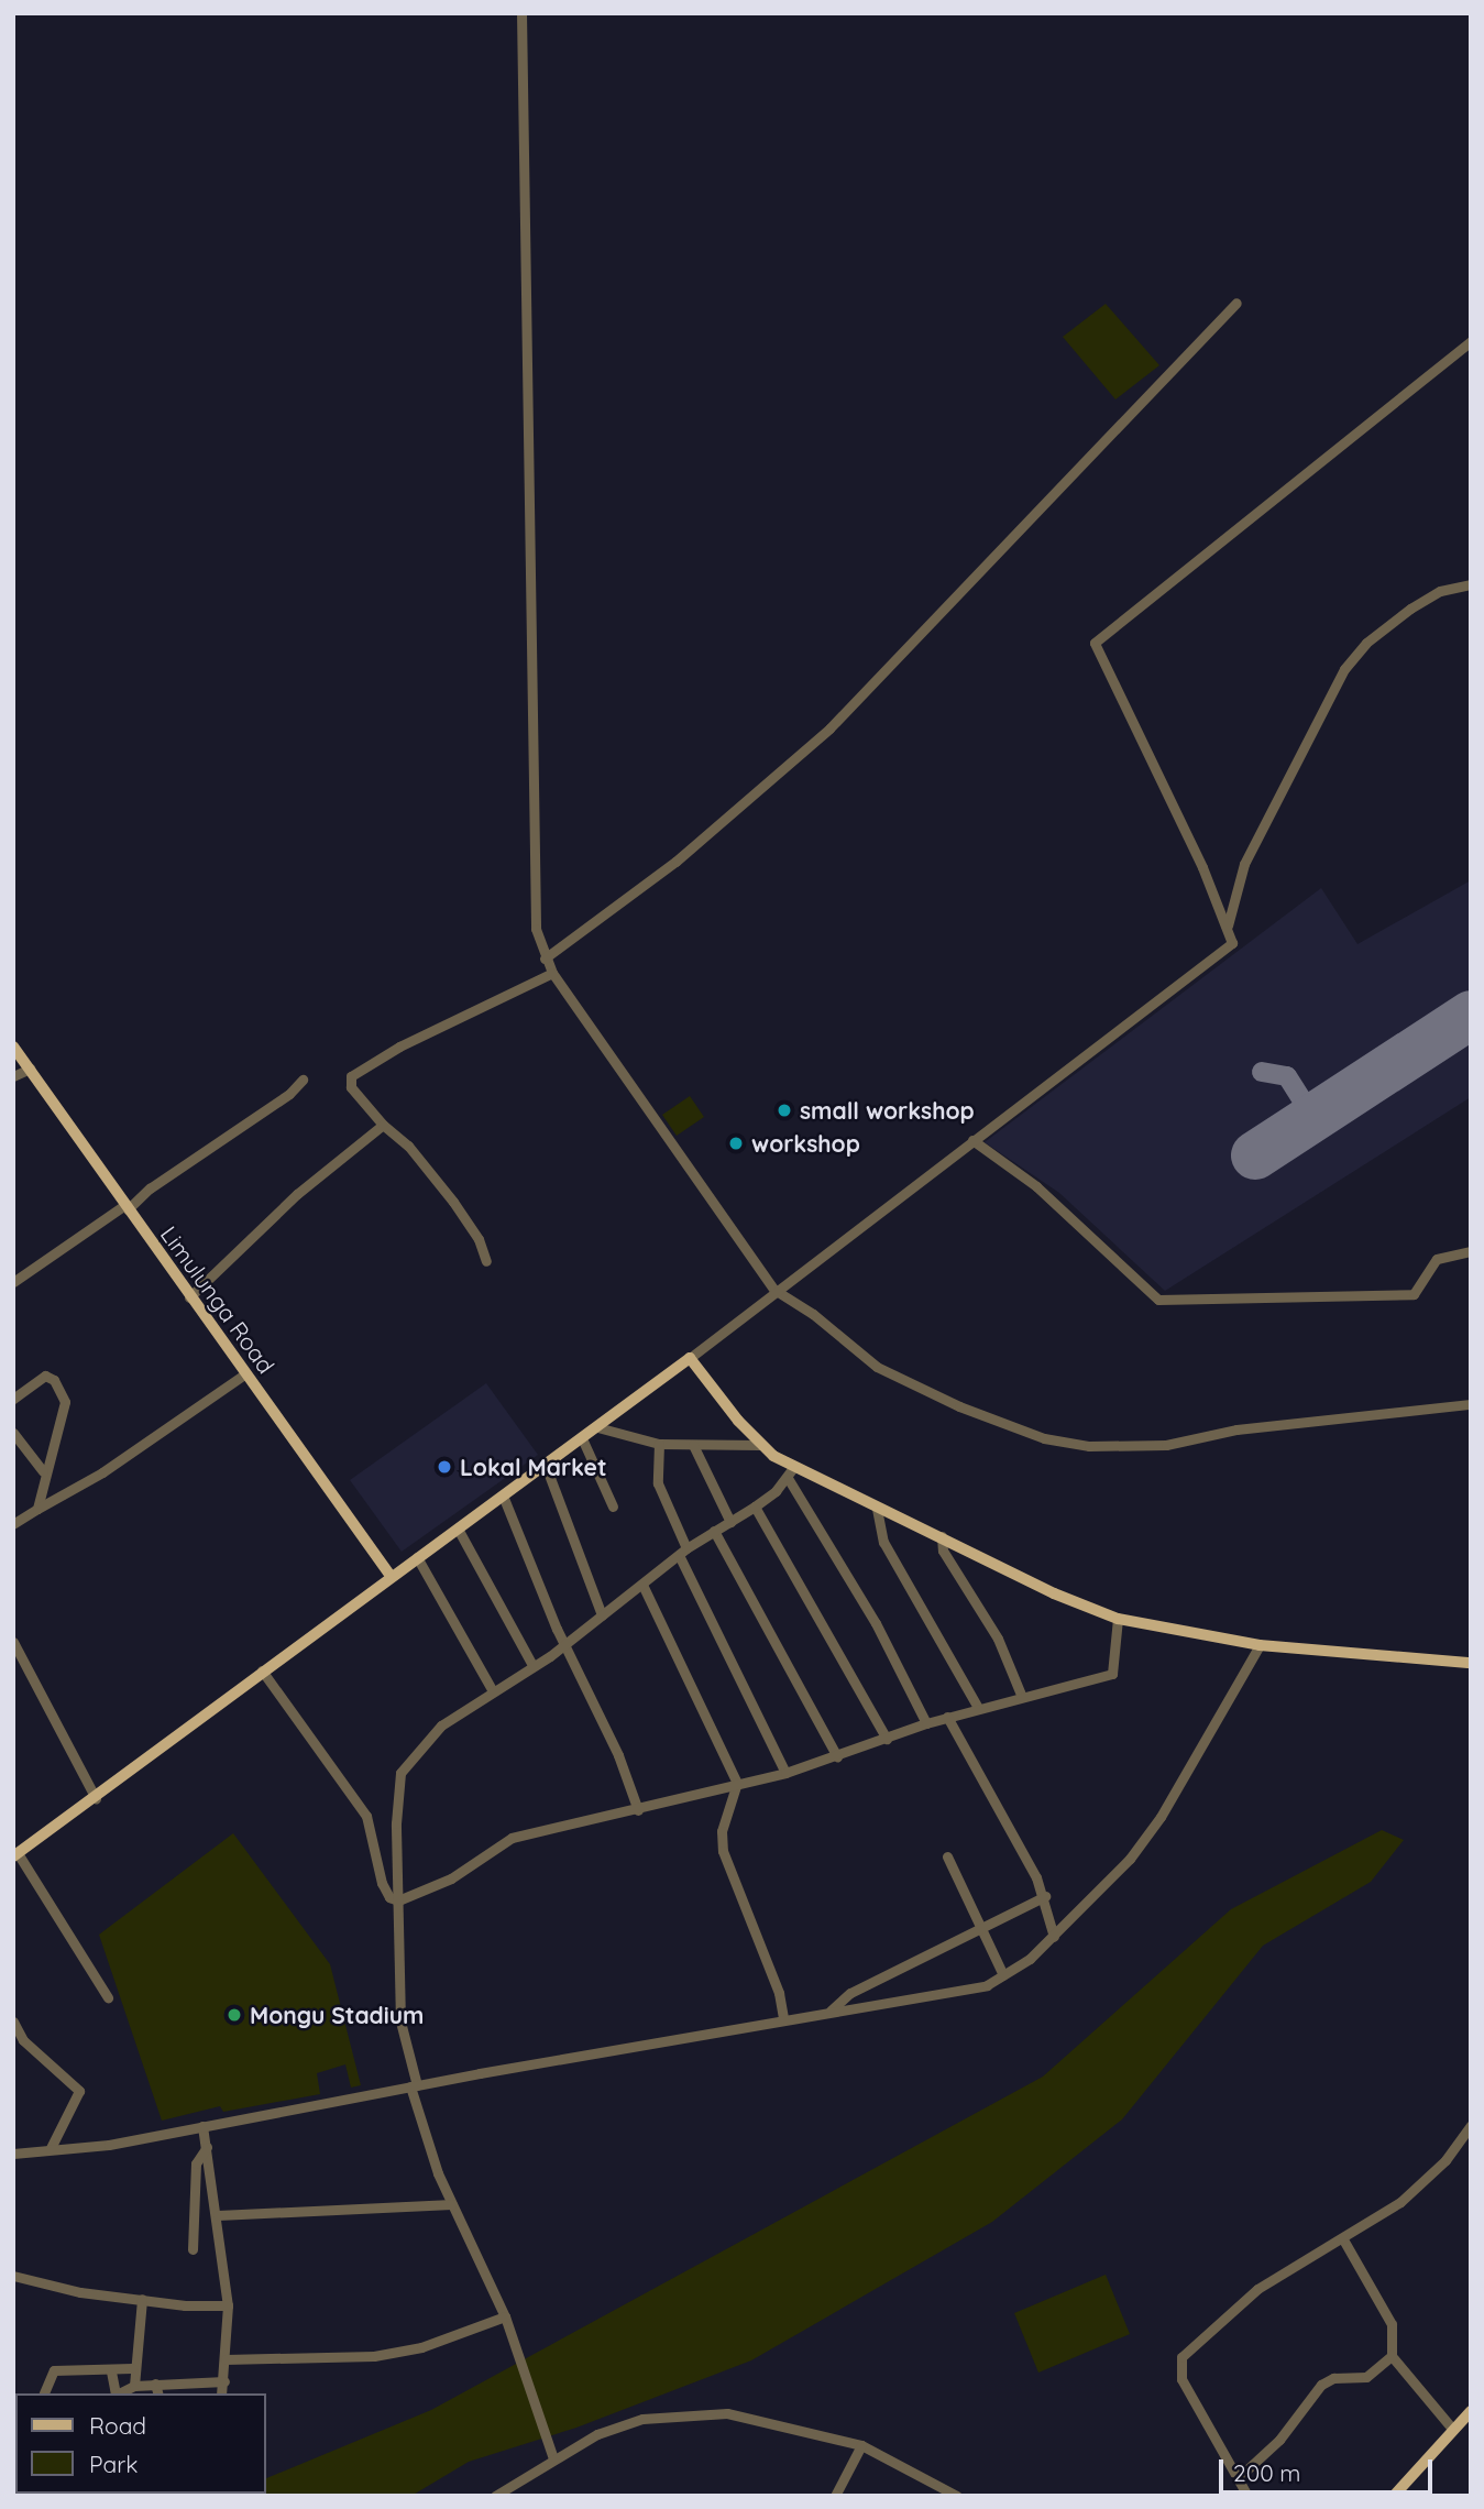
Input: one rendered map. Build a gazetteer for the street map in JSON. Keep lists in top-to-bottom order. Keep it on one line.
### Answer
{"streets":{"main road":["Limulunga Road"]},"places":["small workshop","workshop","Lokal Market","Mongu Stadium"],"legend":["Road","Park"],"scale_bar":"200 m"}
